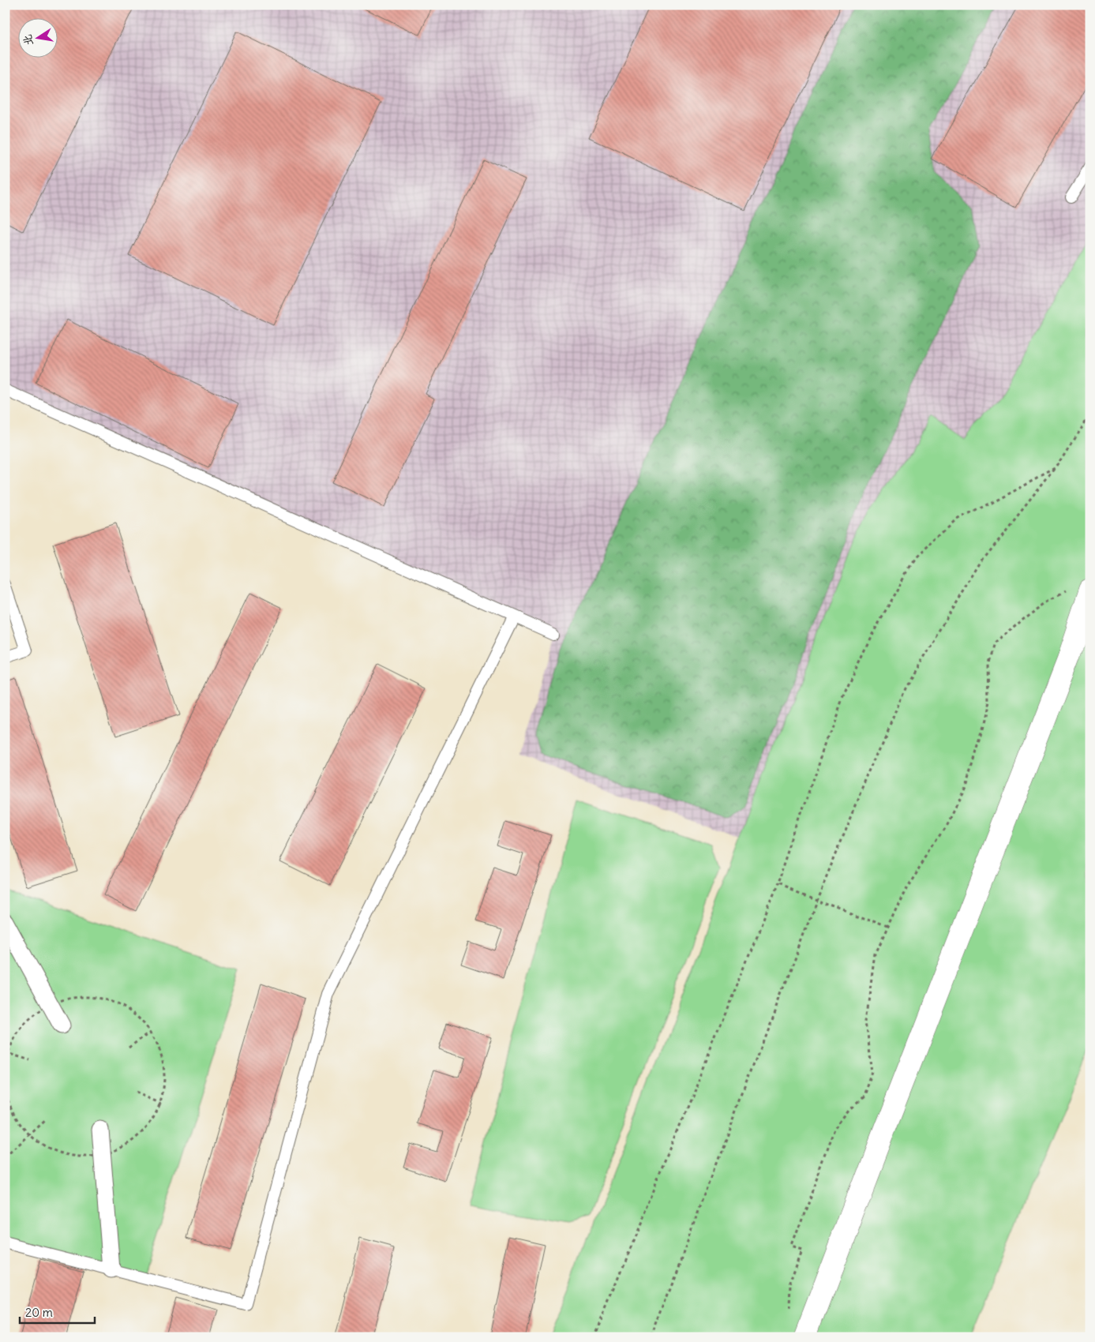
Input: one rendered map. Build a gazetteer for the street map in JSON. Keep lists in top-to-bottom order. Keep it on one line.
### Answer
{"scale_bar":"20 m","north":"left"}
